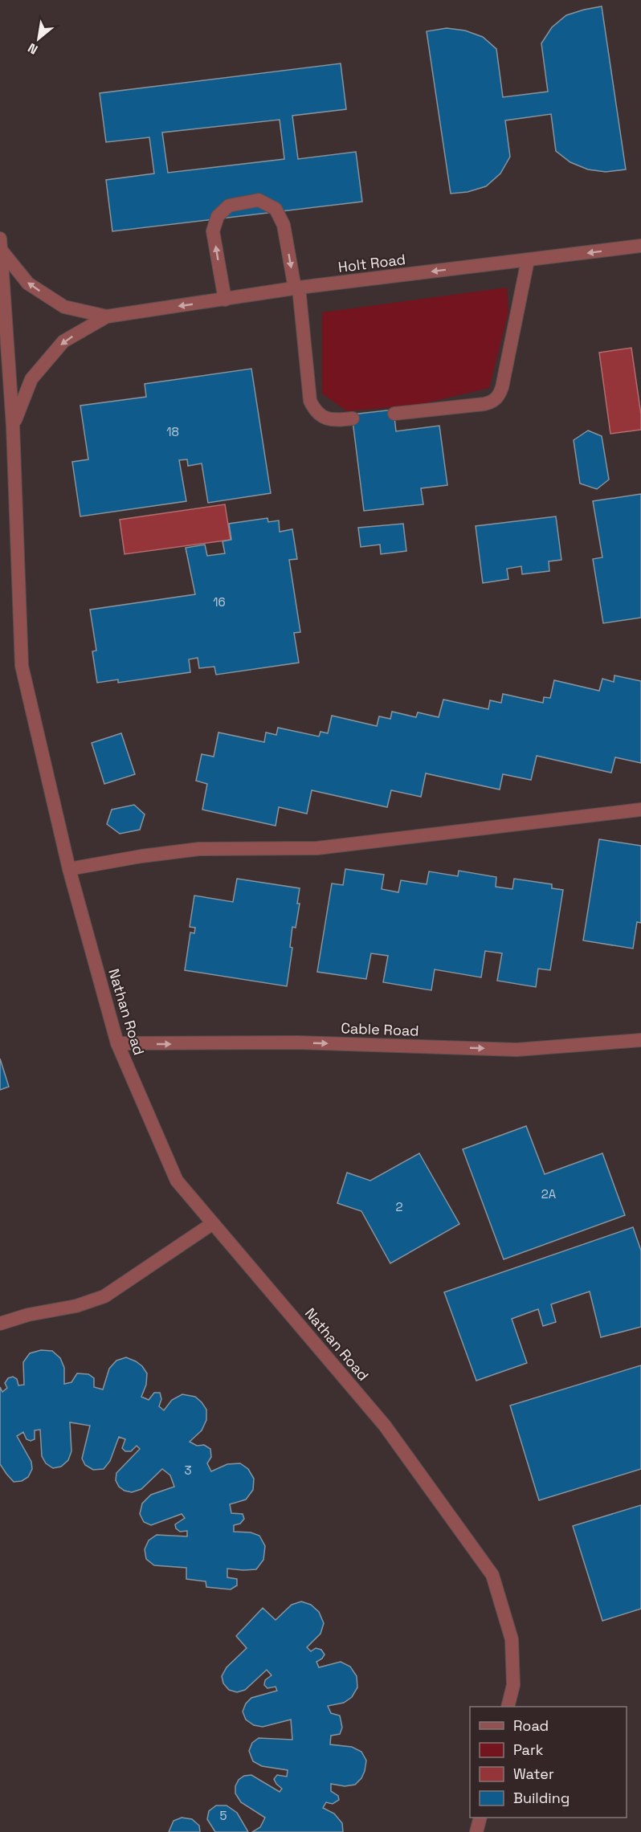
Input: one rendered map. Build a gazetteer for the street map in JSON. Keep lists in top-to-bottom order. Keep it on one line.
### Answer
{"streets":{"street":["Holt Road","Nathan Road","Cable Road"]},"crossings":[["Holt Road","Nathan Road"],["Nathan Road","Cable Road"]],"one_way":["Holt Road","Cable Road"],"house_numbers":["18","16","2A","2","3","5"],"legend":["Road","Park","Water","Building"],"north":"bottom left"}
